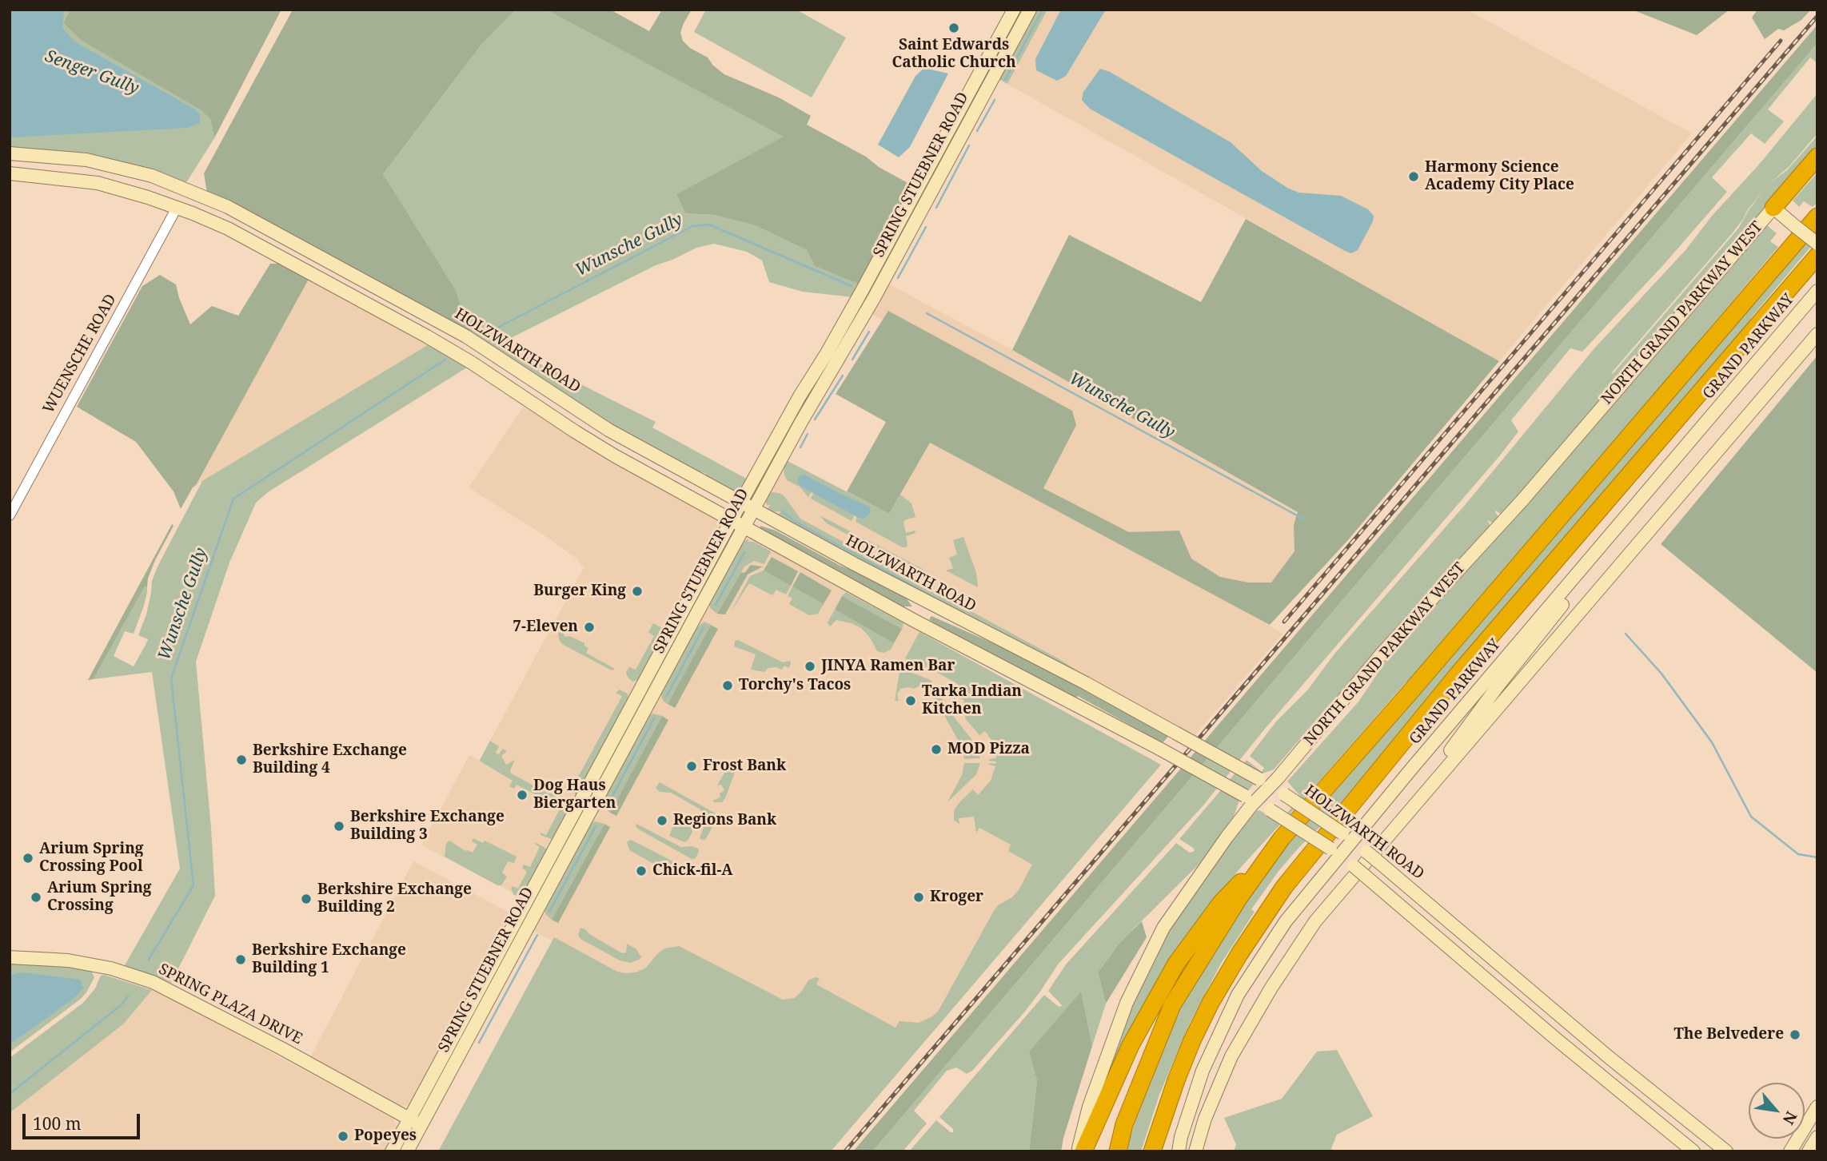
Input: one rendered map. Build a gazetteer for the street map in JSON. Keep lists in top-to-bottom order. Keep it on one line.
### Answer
{"streets":{"main road":["SPRING STUEBNER ROAD","NORTH GRAND PARKWAY WEST","GRAND PARKWAY","HOLZWARTH ROAD","SPRING PLAZA DRIVE"],"street":["WUENSCHE ROAD"]},"crossings":[["SPRING STUEBNER ROAD","HOLZWARTH ROAD"],["SPRING STUEBNER ROAD","SPRING PLAZA DRIVE"],["NORTH GRAND PARKWAY WEST","HOLZWARTH ROAD"],["GRAND PARKWAY","HOLZWARTH ROAD"]],"water":["Senger Gully","Wunsche Gully"],"places":["Saint Edwards Catholic Church","Harmony Science Academy City Place","Burger King","7-Eleven","JINYA Ramen Bar","Torchy's Tacos","Tarka Indian Kitchen","MOD Pizza","Berkshire Exchange Building 4","Frost Bank","Dog Haus Biergarten","Regions Bank","Berkshire Exchange Building 3","Arium Spring Crossing Pool","Chick-fil-A","Arium Spring Crossing","Kroger","Berkshire Exchange Building 2","Berkshire Exchange Building 1","The Belvedere","Popeyes"],"scale_bar":"100 m","north":"bottom right"}
